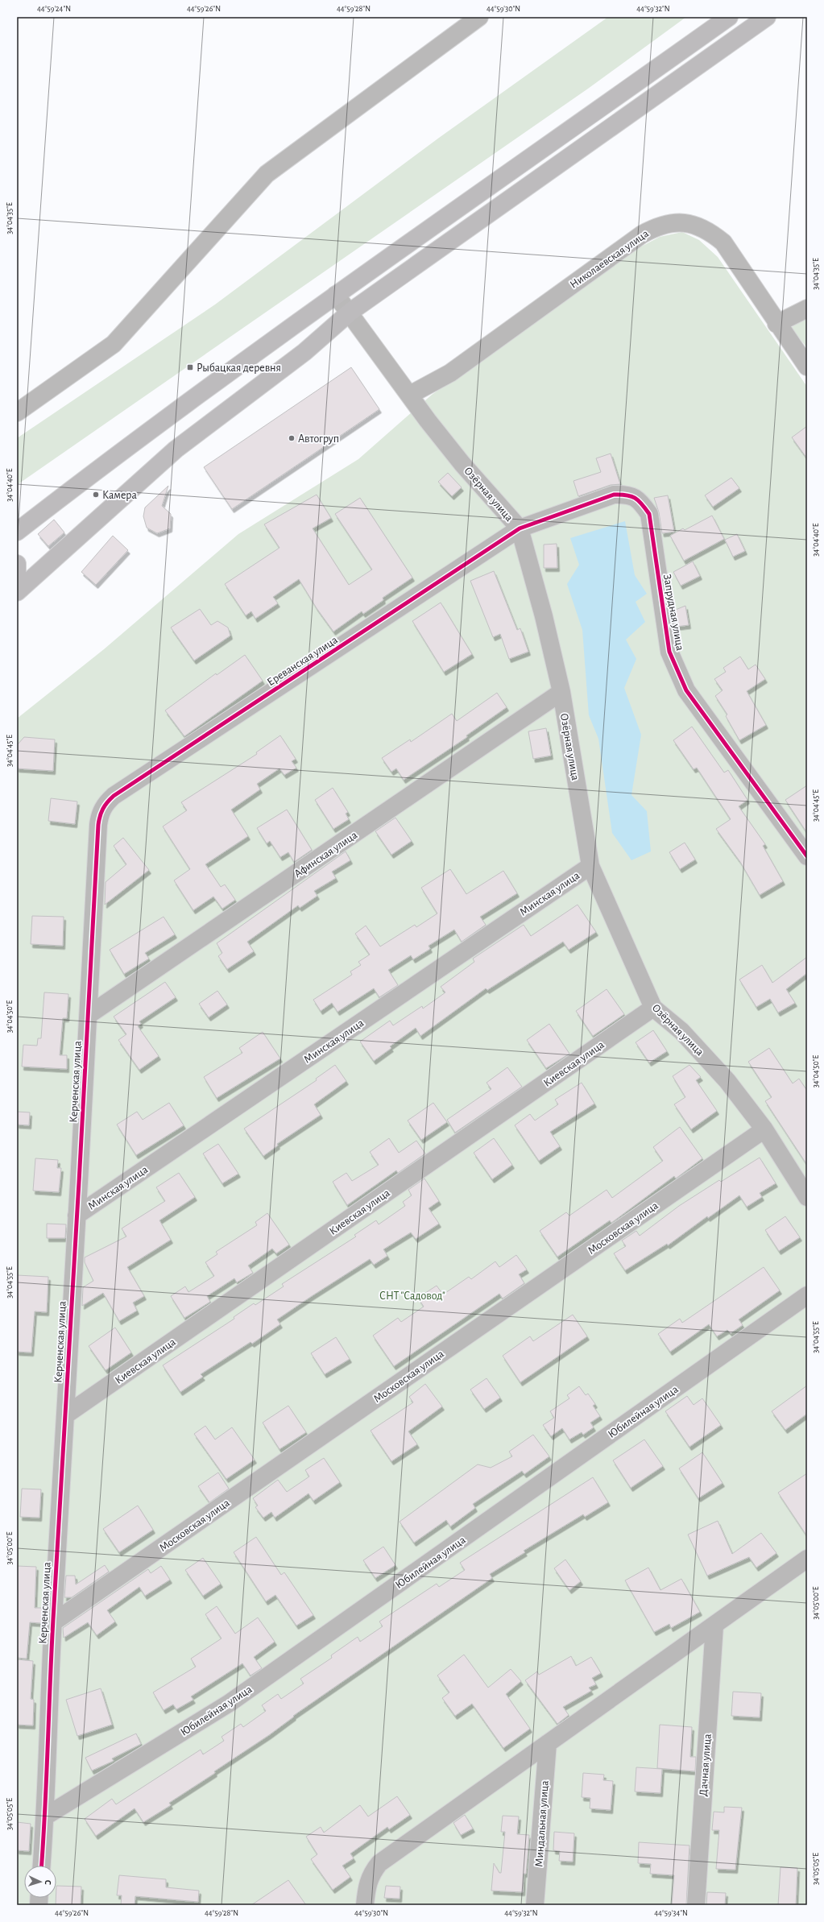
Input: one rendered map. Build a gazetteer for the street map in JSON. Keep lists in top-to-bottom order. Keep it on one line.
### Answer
{"streets":{"street":["Николаевская улица","Озёрная улица","Запрудная улица","Ереванская улица","Афинская улица","Минская улица","Киевская улица","Керченская улица","Московская улица","Юбилейная улица","Дачная улица","Миндальная улица"]},"crossings":[["Николаевская улица","Озёрная улица"],["Озёрная улица","Запрудная улица"],["Озёрная улица","Ереванская улица"],["Озёрная улица","Афинская улица"],["Озёрная улица","Минская улица"],["Озёрная улица","Киевская улица"],["Озёрная улица","Московская улица"],["Запрудная улица","Ереванская улица"],["Ереванская улица","Керченская улица"],["Афинская улица","Керченская улица"],["Минская улица","Керченская улица"],["Киевская улица","Керченская улица"],["Керченская улица","Московская улица"],["Керченская улица","Юбилейная улица"]],"parks":["СНТ \"Садовод\""],"places":{"transit":["Рыбацкая деревня"],"other":["Автогруп","Камера"]},"north":"right","coordinates":["44°59'24\"N","44°59'26\"N","44°59'28\"N","44°59'30\"N","44°59'32\"N","34°04'35\"E","34°04'40\"E","34°04'45\"E","34°04'50\"E","34°04'55\"E","34°05'00\"E","34°05'05\"E","44°59'34\"N"]}
